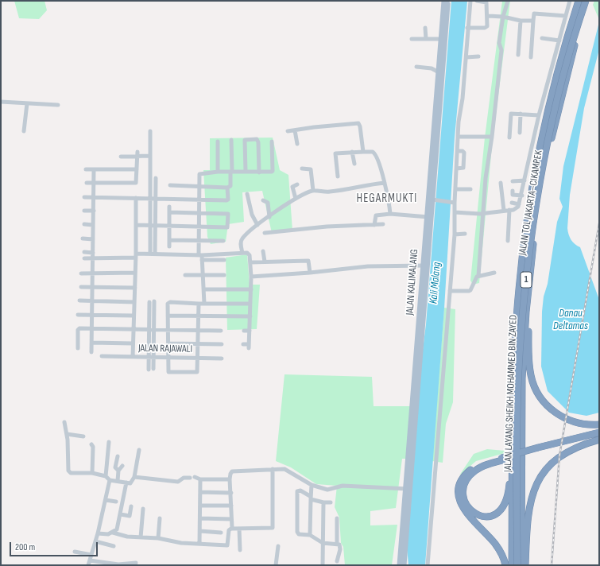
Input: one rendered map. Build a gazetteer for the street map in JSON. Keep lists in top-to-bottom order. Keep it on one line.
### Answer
{"streets":{"highway":["JALAN TOL JAKARTA–CIKAMPEK","1","JALAN LAYANG SHEIKH MOHAMMED BIN ZAYED"],"main road":["JALAN KALIMALANG"],"street":["JALAN RAJAWALI"]},"districts":["HEGARMUKTI"],"water":["Kali Malang","Danau Deltamas"],"scale_bar":"200 m"}
